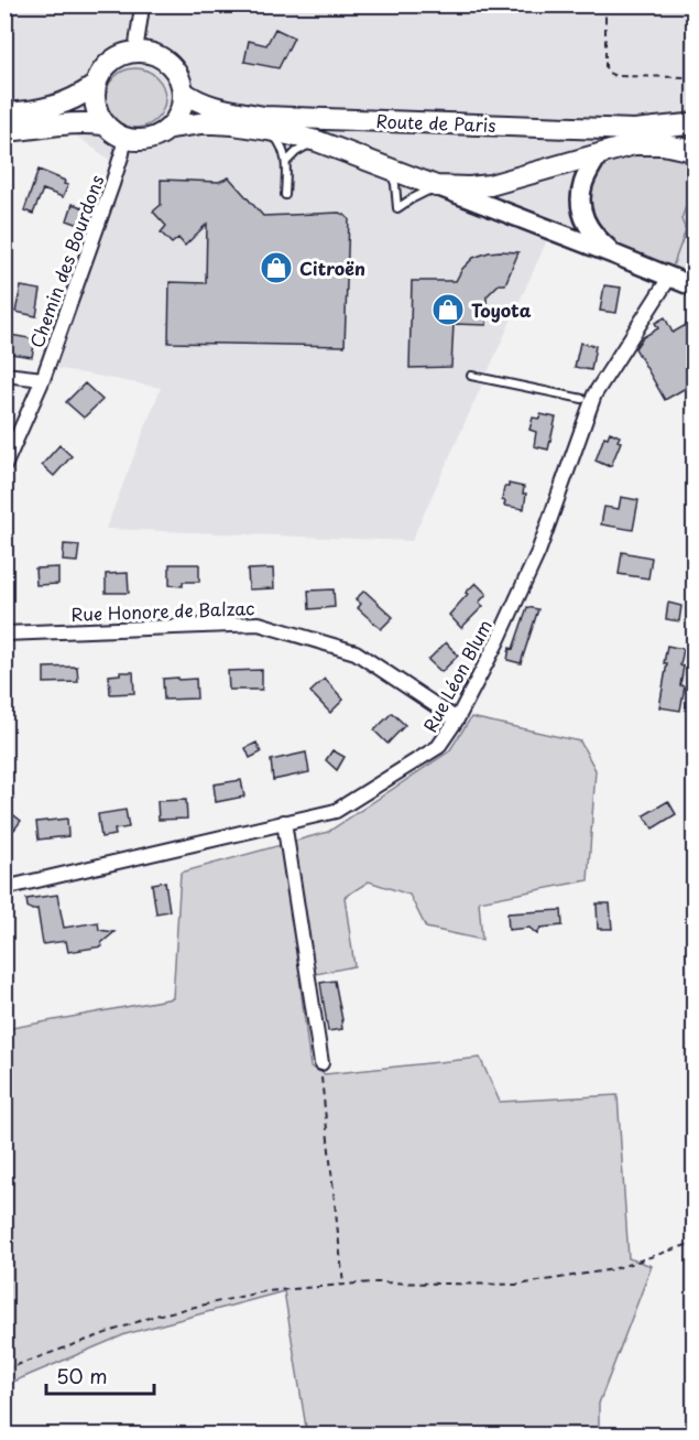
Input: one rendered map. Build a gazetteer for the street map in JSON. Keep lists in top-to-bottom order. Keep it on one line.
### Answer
{"streets":{"main road":["Route de Paris"],"street":["Chemin des Bourdons","Rue Honore de Balzac","Rue Léon Blum"]},"crossings":[["Route de Paris","Chemin des Bourdons"],["Rue Honore de Balzac","Rue Léon Blum"]],"places":{"shop":["Citroën","Toyota"]},"scale_bar":"50 m"}
